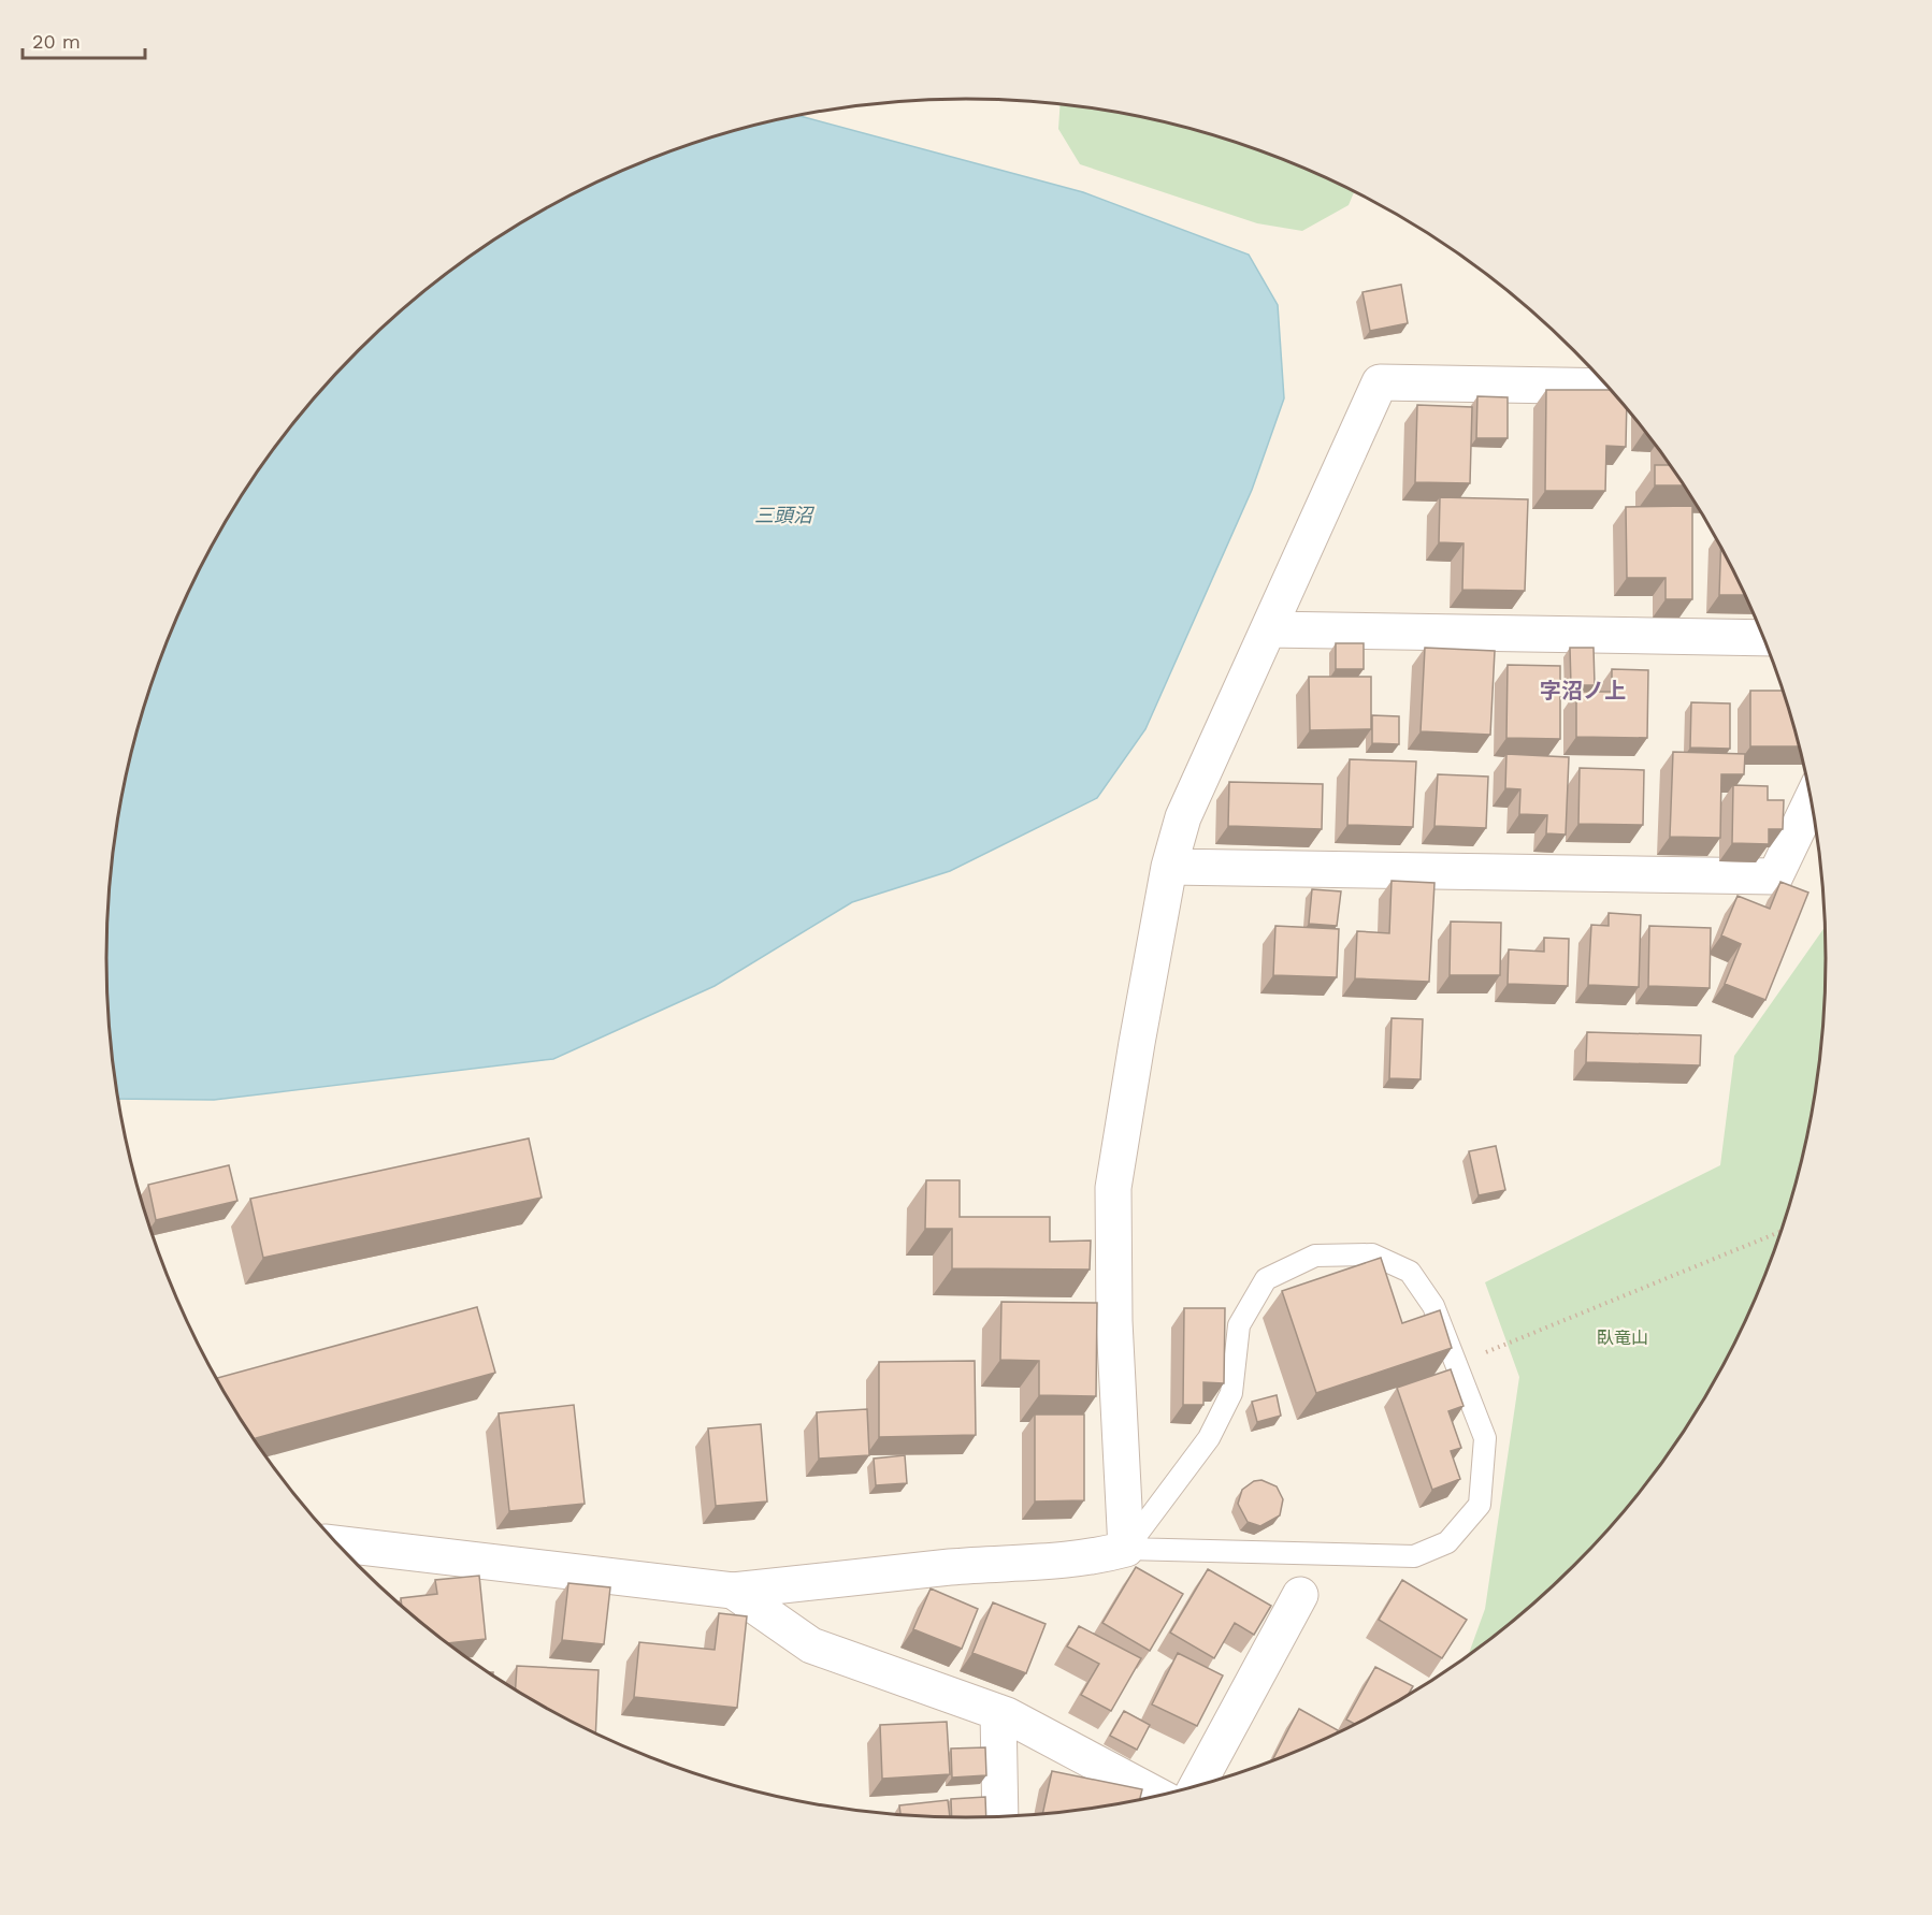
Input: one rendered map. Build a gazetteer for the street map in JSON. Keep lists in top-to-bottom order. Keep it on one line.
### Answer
{"districts":["字沼ノ上"],"water":["三頭沼"],"parks":["臥竜山"],"scale_bar":"20 m"}
